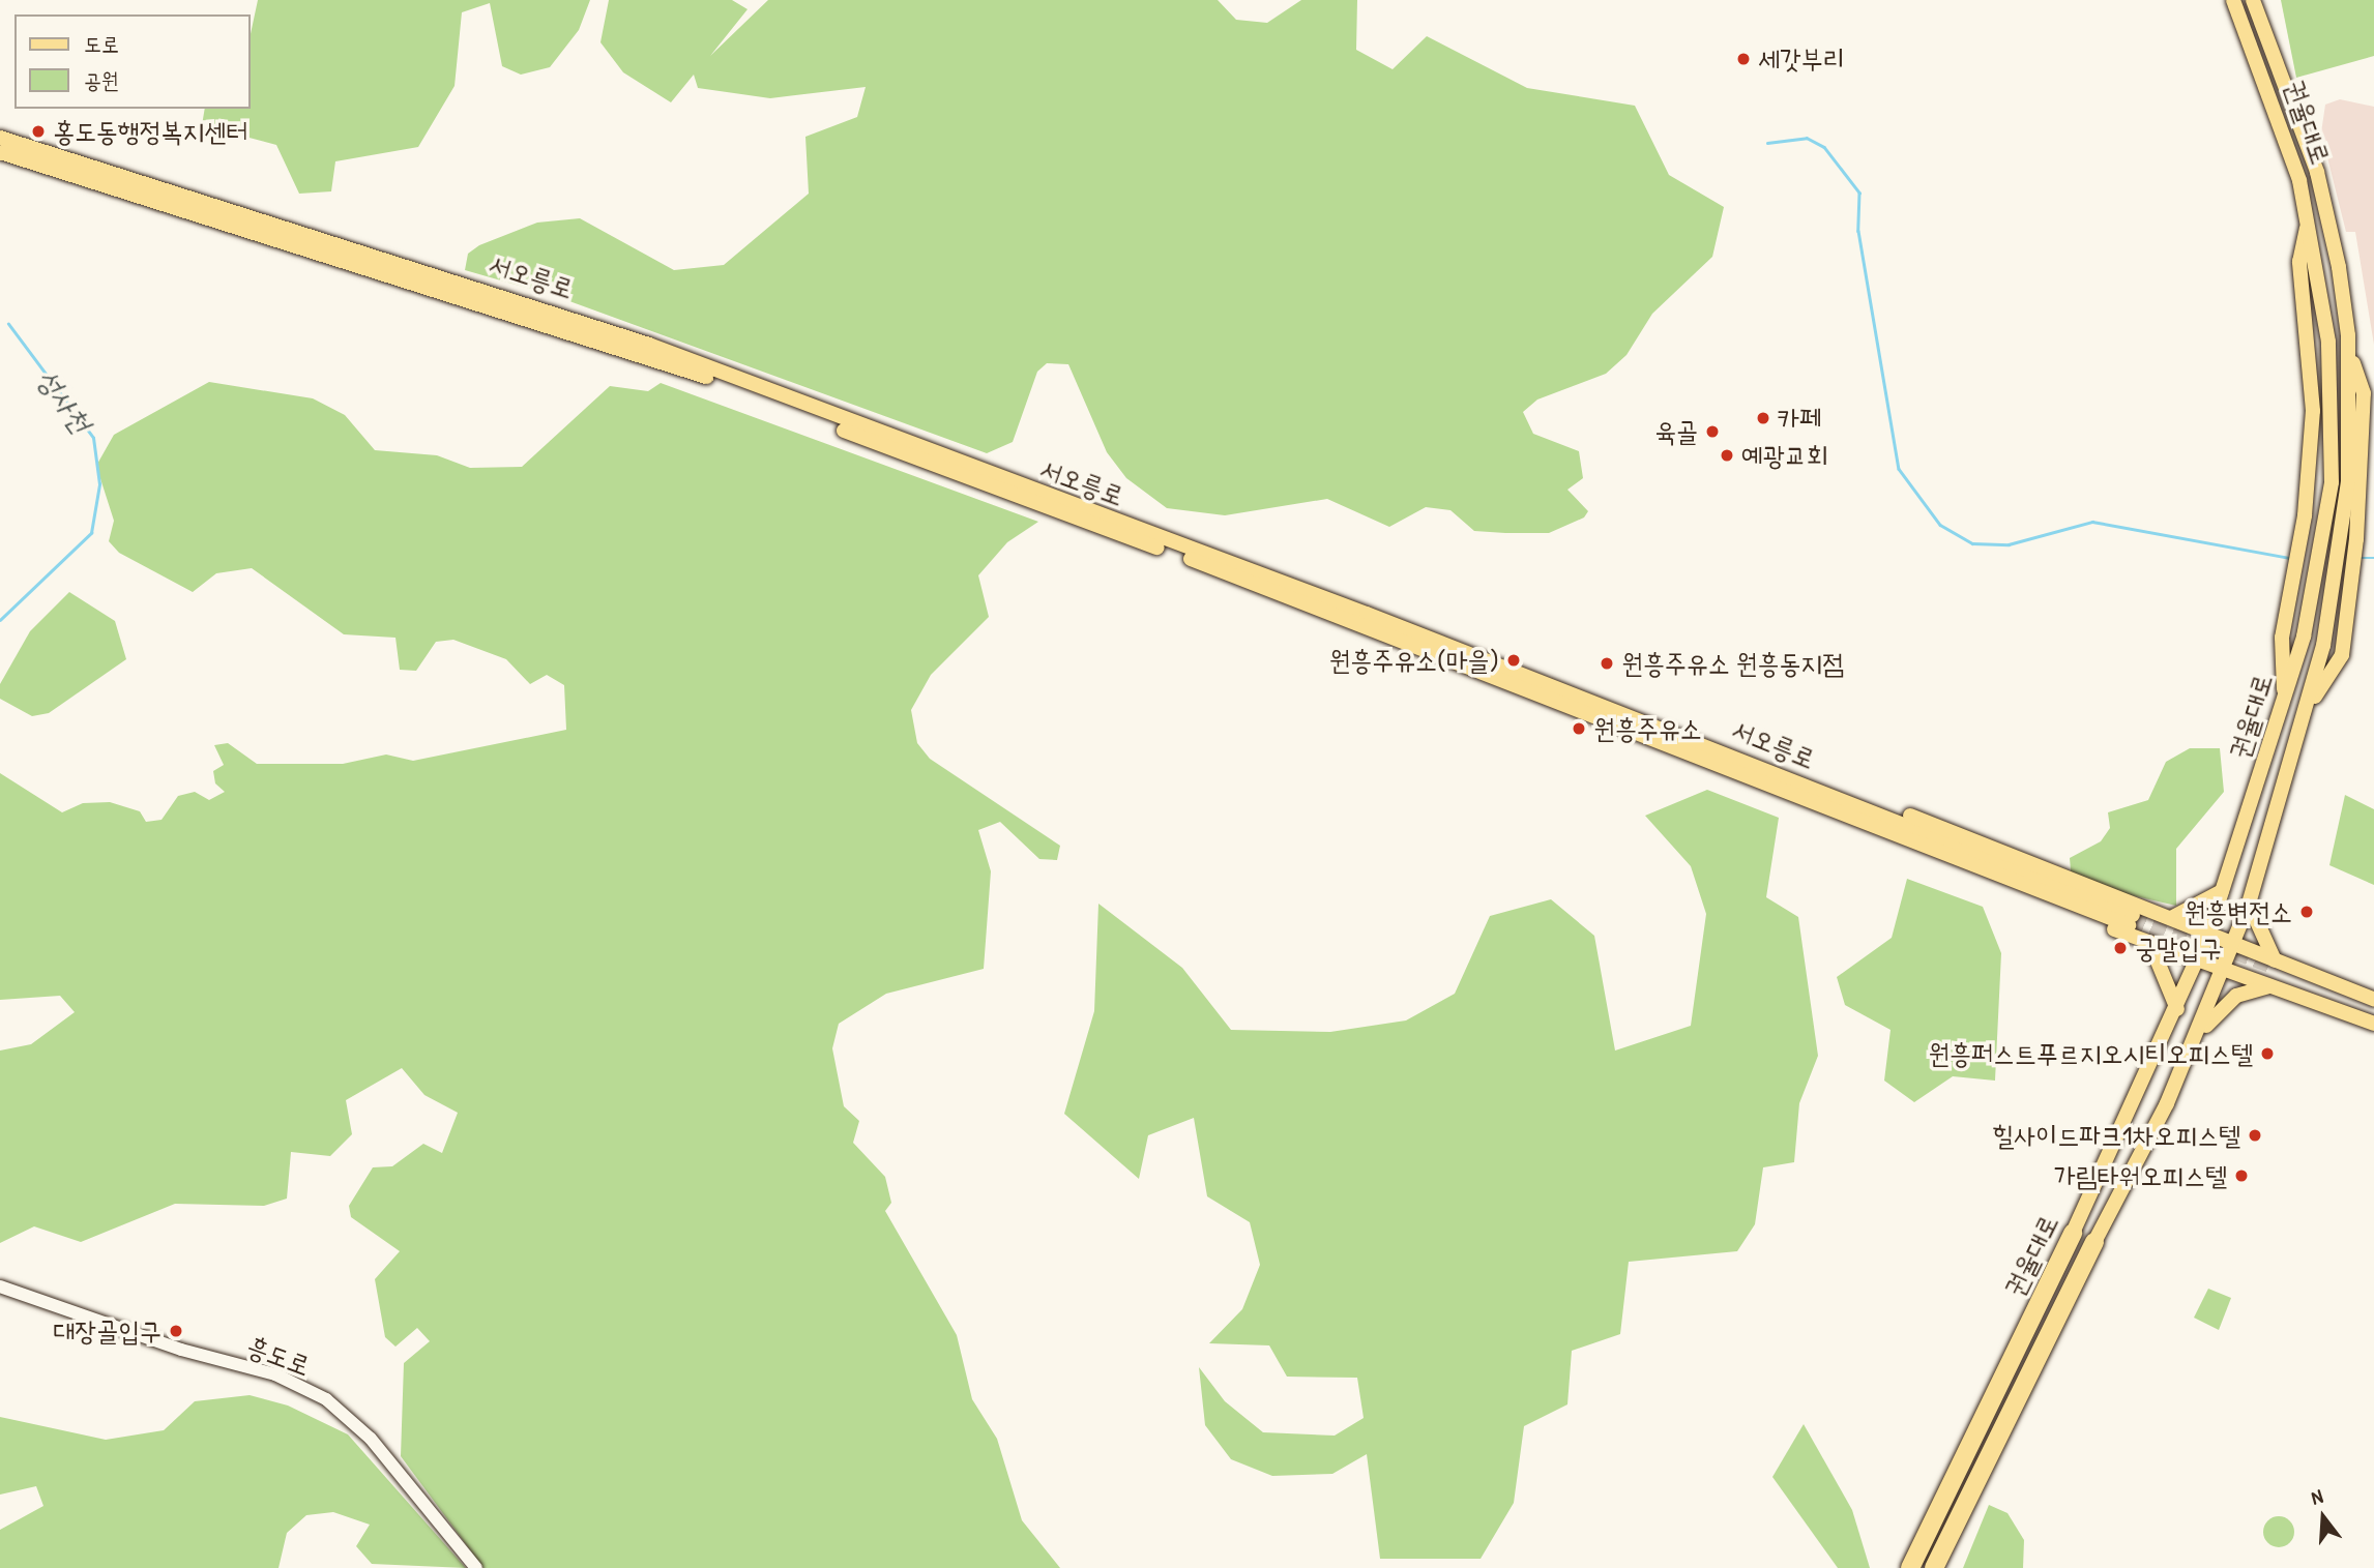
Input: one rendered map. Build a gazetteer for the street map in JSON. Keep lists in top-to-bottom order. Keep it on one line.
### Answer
{"streets":{"highway":["권율대로"],"main road":["서오릉로"],"street":["흥도로"]},"water":["성사천"],"places":["세갓부리","홍도동행정복지센터","카페","육골","예광교회","원흥주유소(마을)","원흥주유소 원흥동지점","원흥주유소","원흥변전소","궁말입구","원흥퍼스트푸르지오시티오피스텔","힐사이드파크1차오피스텔","가림타워오피스텔","대장골입구"],"legend":["도로","공원"],"north":"top"}
